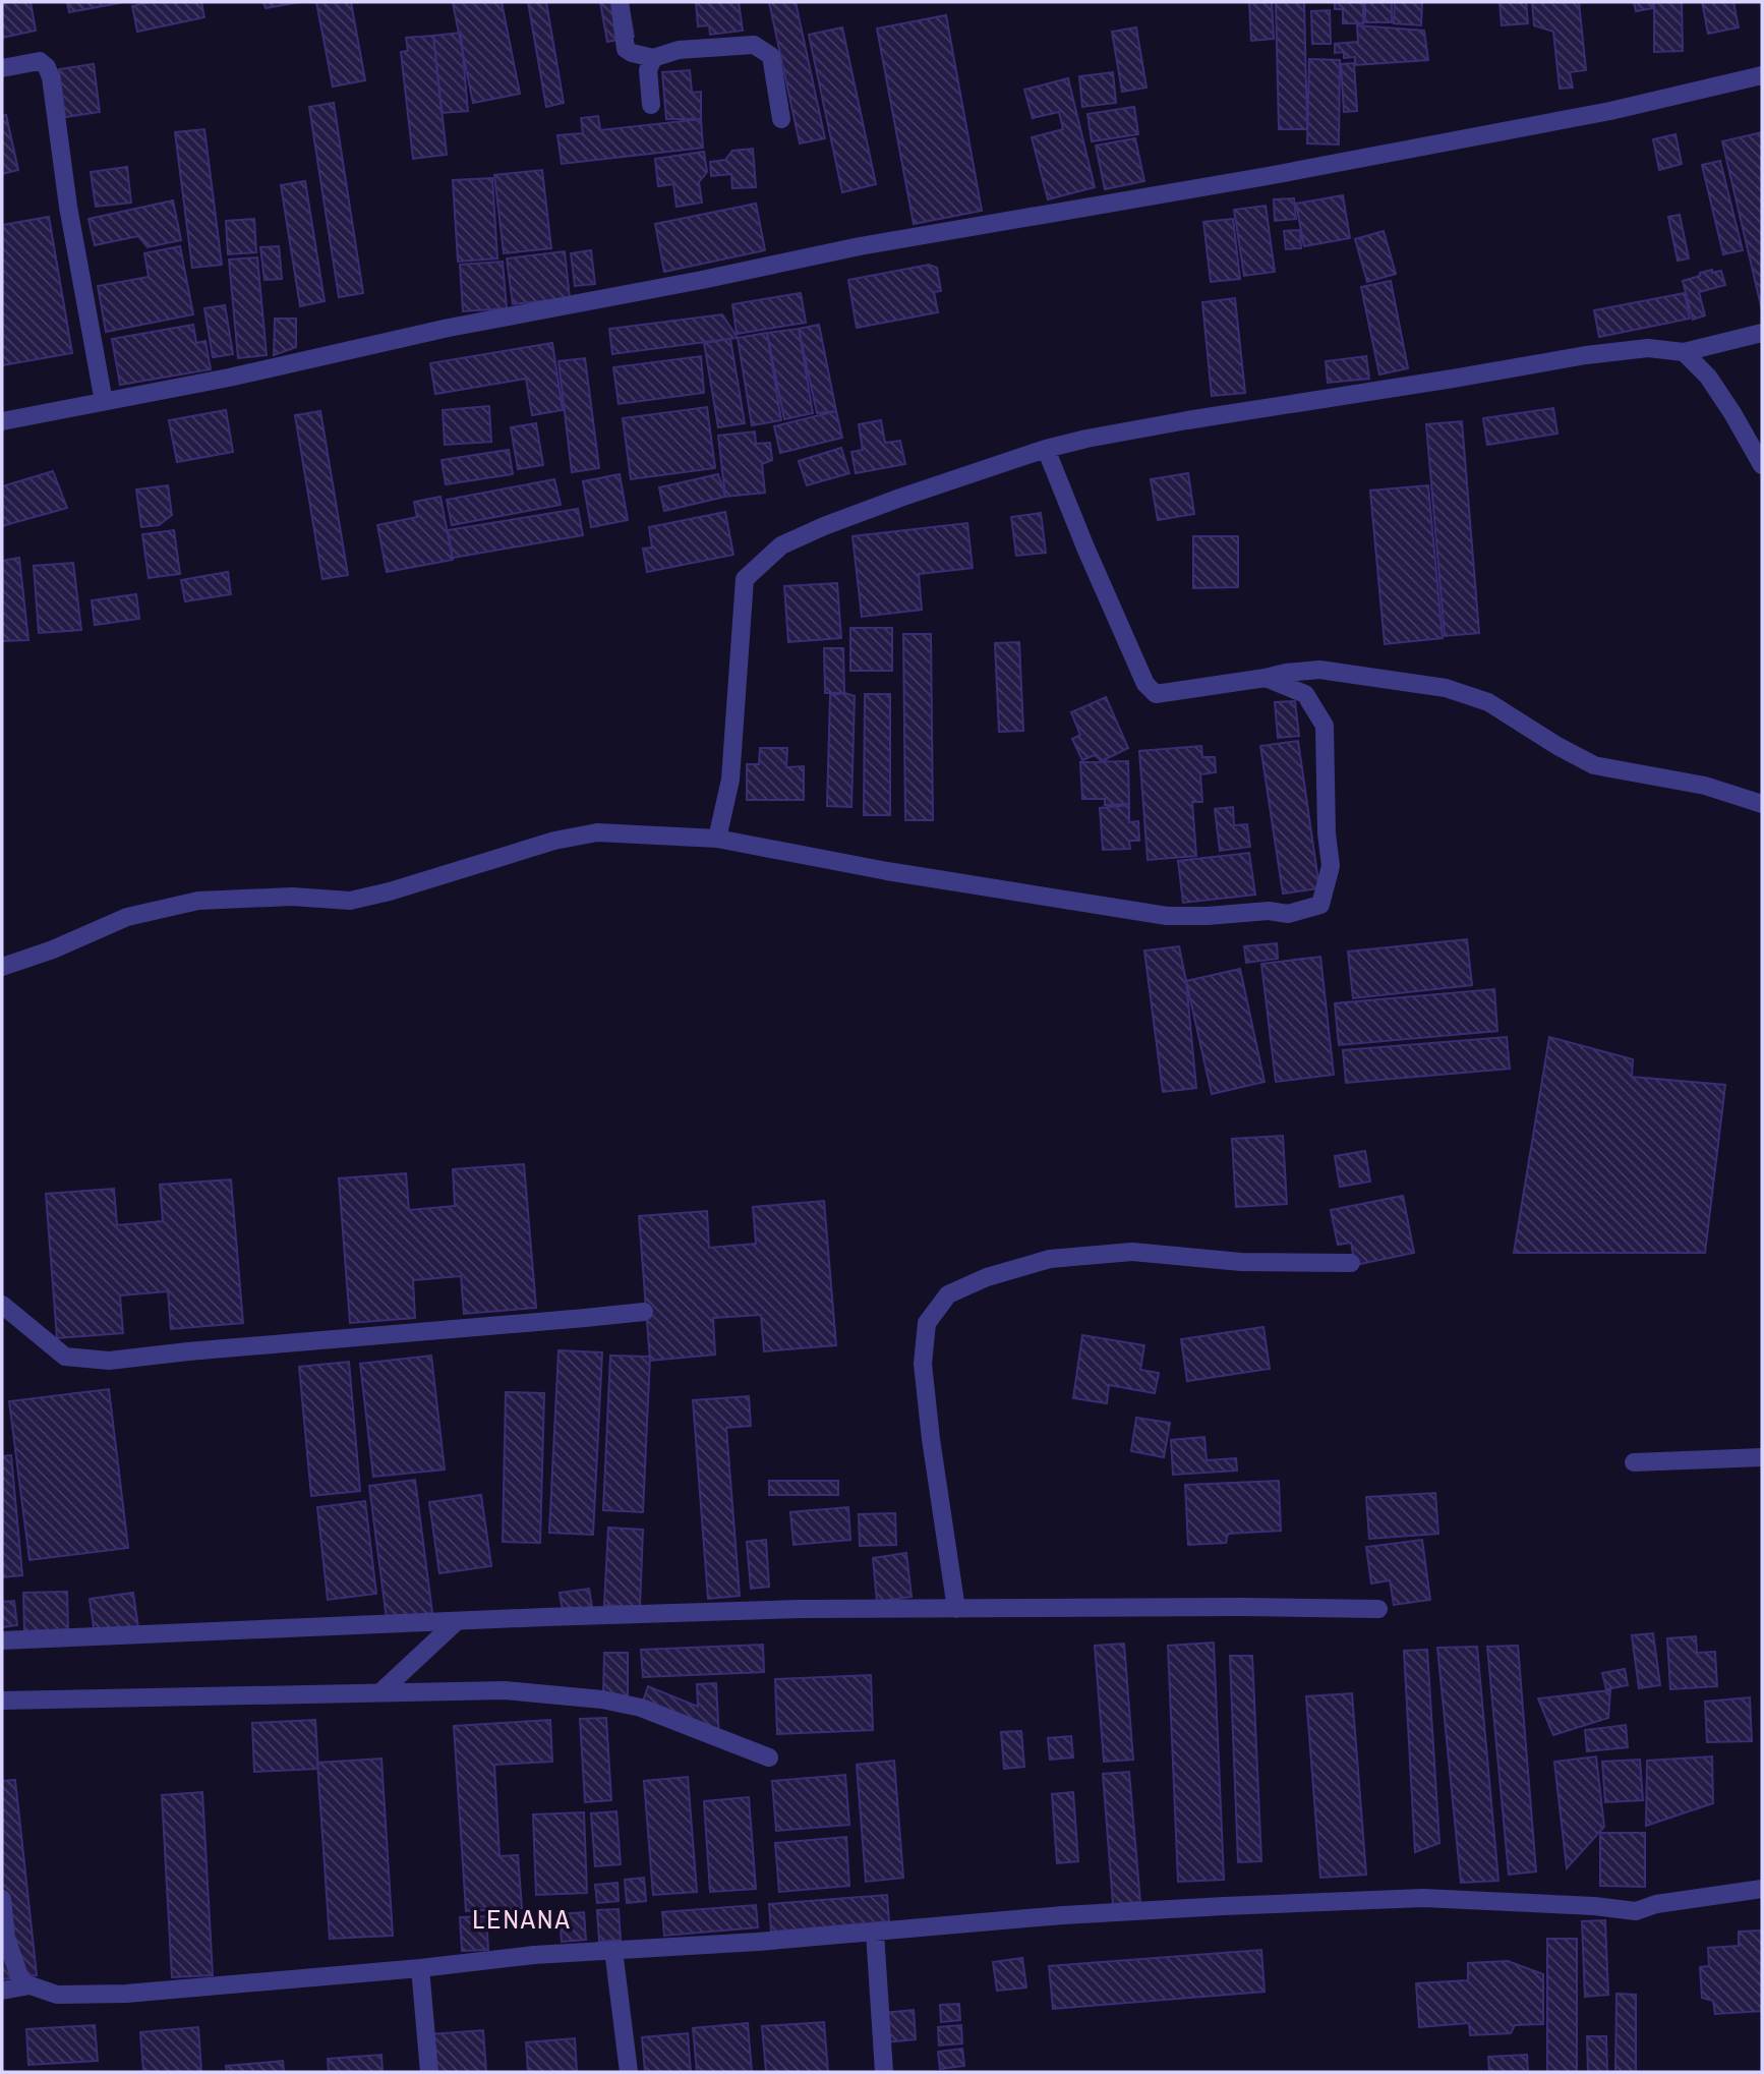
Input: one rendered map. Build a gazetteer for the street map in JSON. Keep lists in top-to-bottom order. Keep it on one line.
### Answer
{"districts":["LENANA"]}
